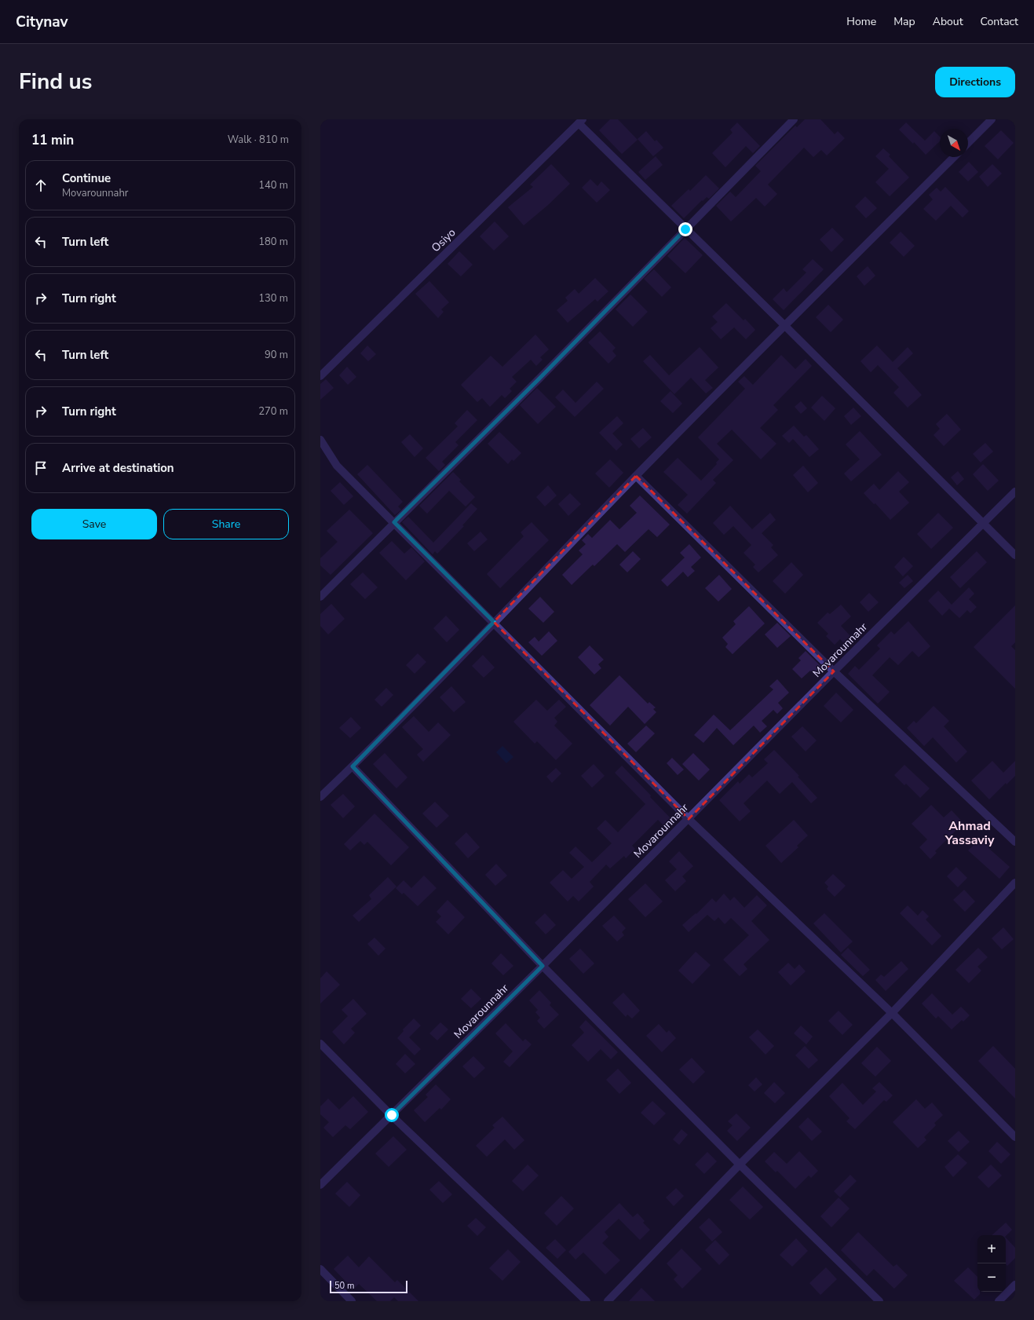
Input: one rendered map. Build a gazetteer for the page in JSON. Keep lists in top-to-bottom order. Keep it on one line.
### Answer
{"streets":{"street":["Osiyo","Movarounnahr"]},"districts":["Ahmad Yassaviy"],"scale_bar":"50 m","north":"bottom right","page":{"header":"Citynav","nav":["Home","Map","About","Contact"],"title":"Find us","buttons":["Directions",["Save","Share"]],"heading":["11 min","Walk · 810 m"],"list":[["Continue","Movarounnahr","140 m"],["Turn left","180 m"],["Turn right","130 m"],["Turn left","90 m"],["Turn right","270 m"],"Arrive at destination"],"map_buttons":["+","−"],"scale":"50 m"}}
